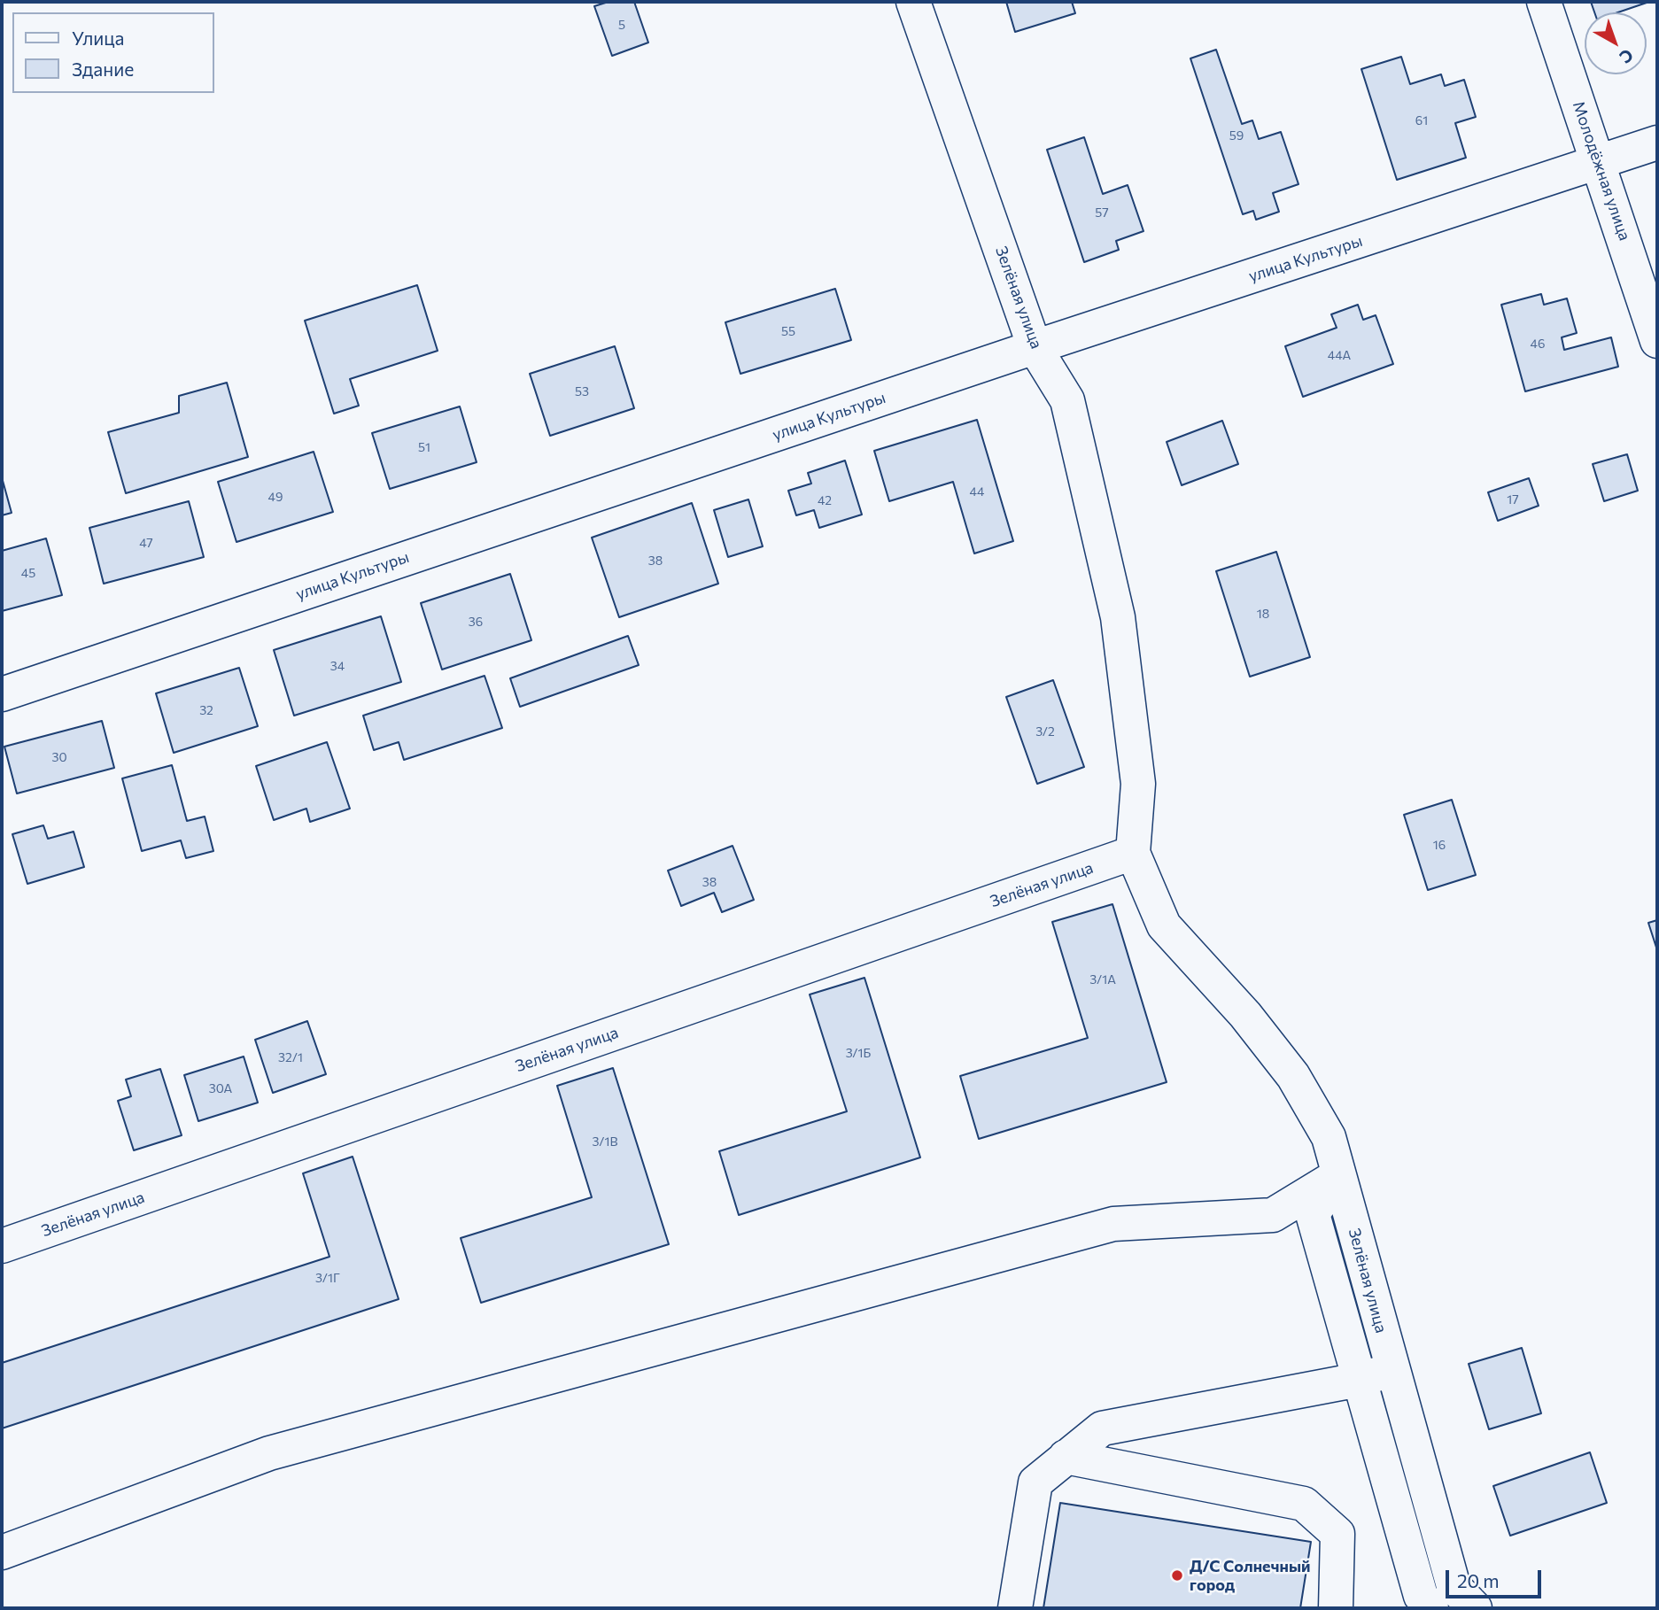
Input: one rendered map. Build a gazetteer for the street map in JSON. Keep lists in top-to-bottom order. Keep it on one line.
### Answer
{"streets":{"street":["Молодёжная улица","улица Культуры","Зелёная улица"]},"crossings":[["Молодёжная улица","улица Культуры"],["улица Культуры","Зелёная улица"]],"places":["Д/С Солнечный город"],"house_numbers":["5","61","59","57","55","46","44А","53","51","44","49","17","42","47","38","45","18","36","34","32","3/2","30","16","38","3/1А","3/1Б","32/1","30А","3/1В","3/1Г"],"legend":["Улица","Здание"],"scale_bar":"20 m","north":"bottom right"}
